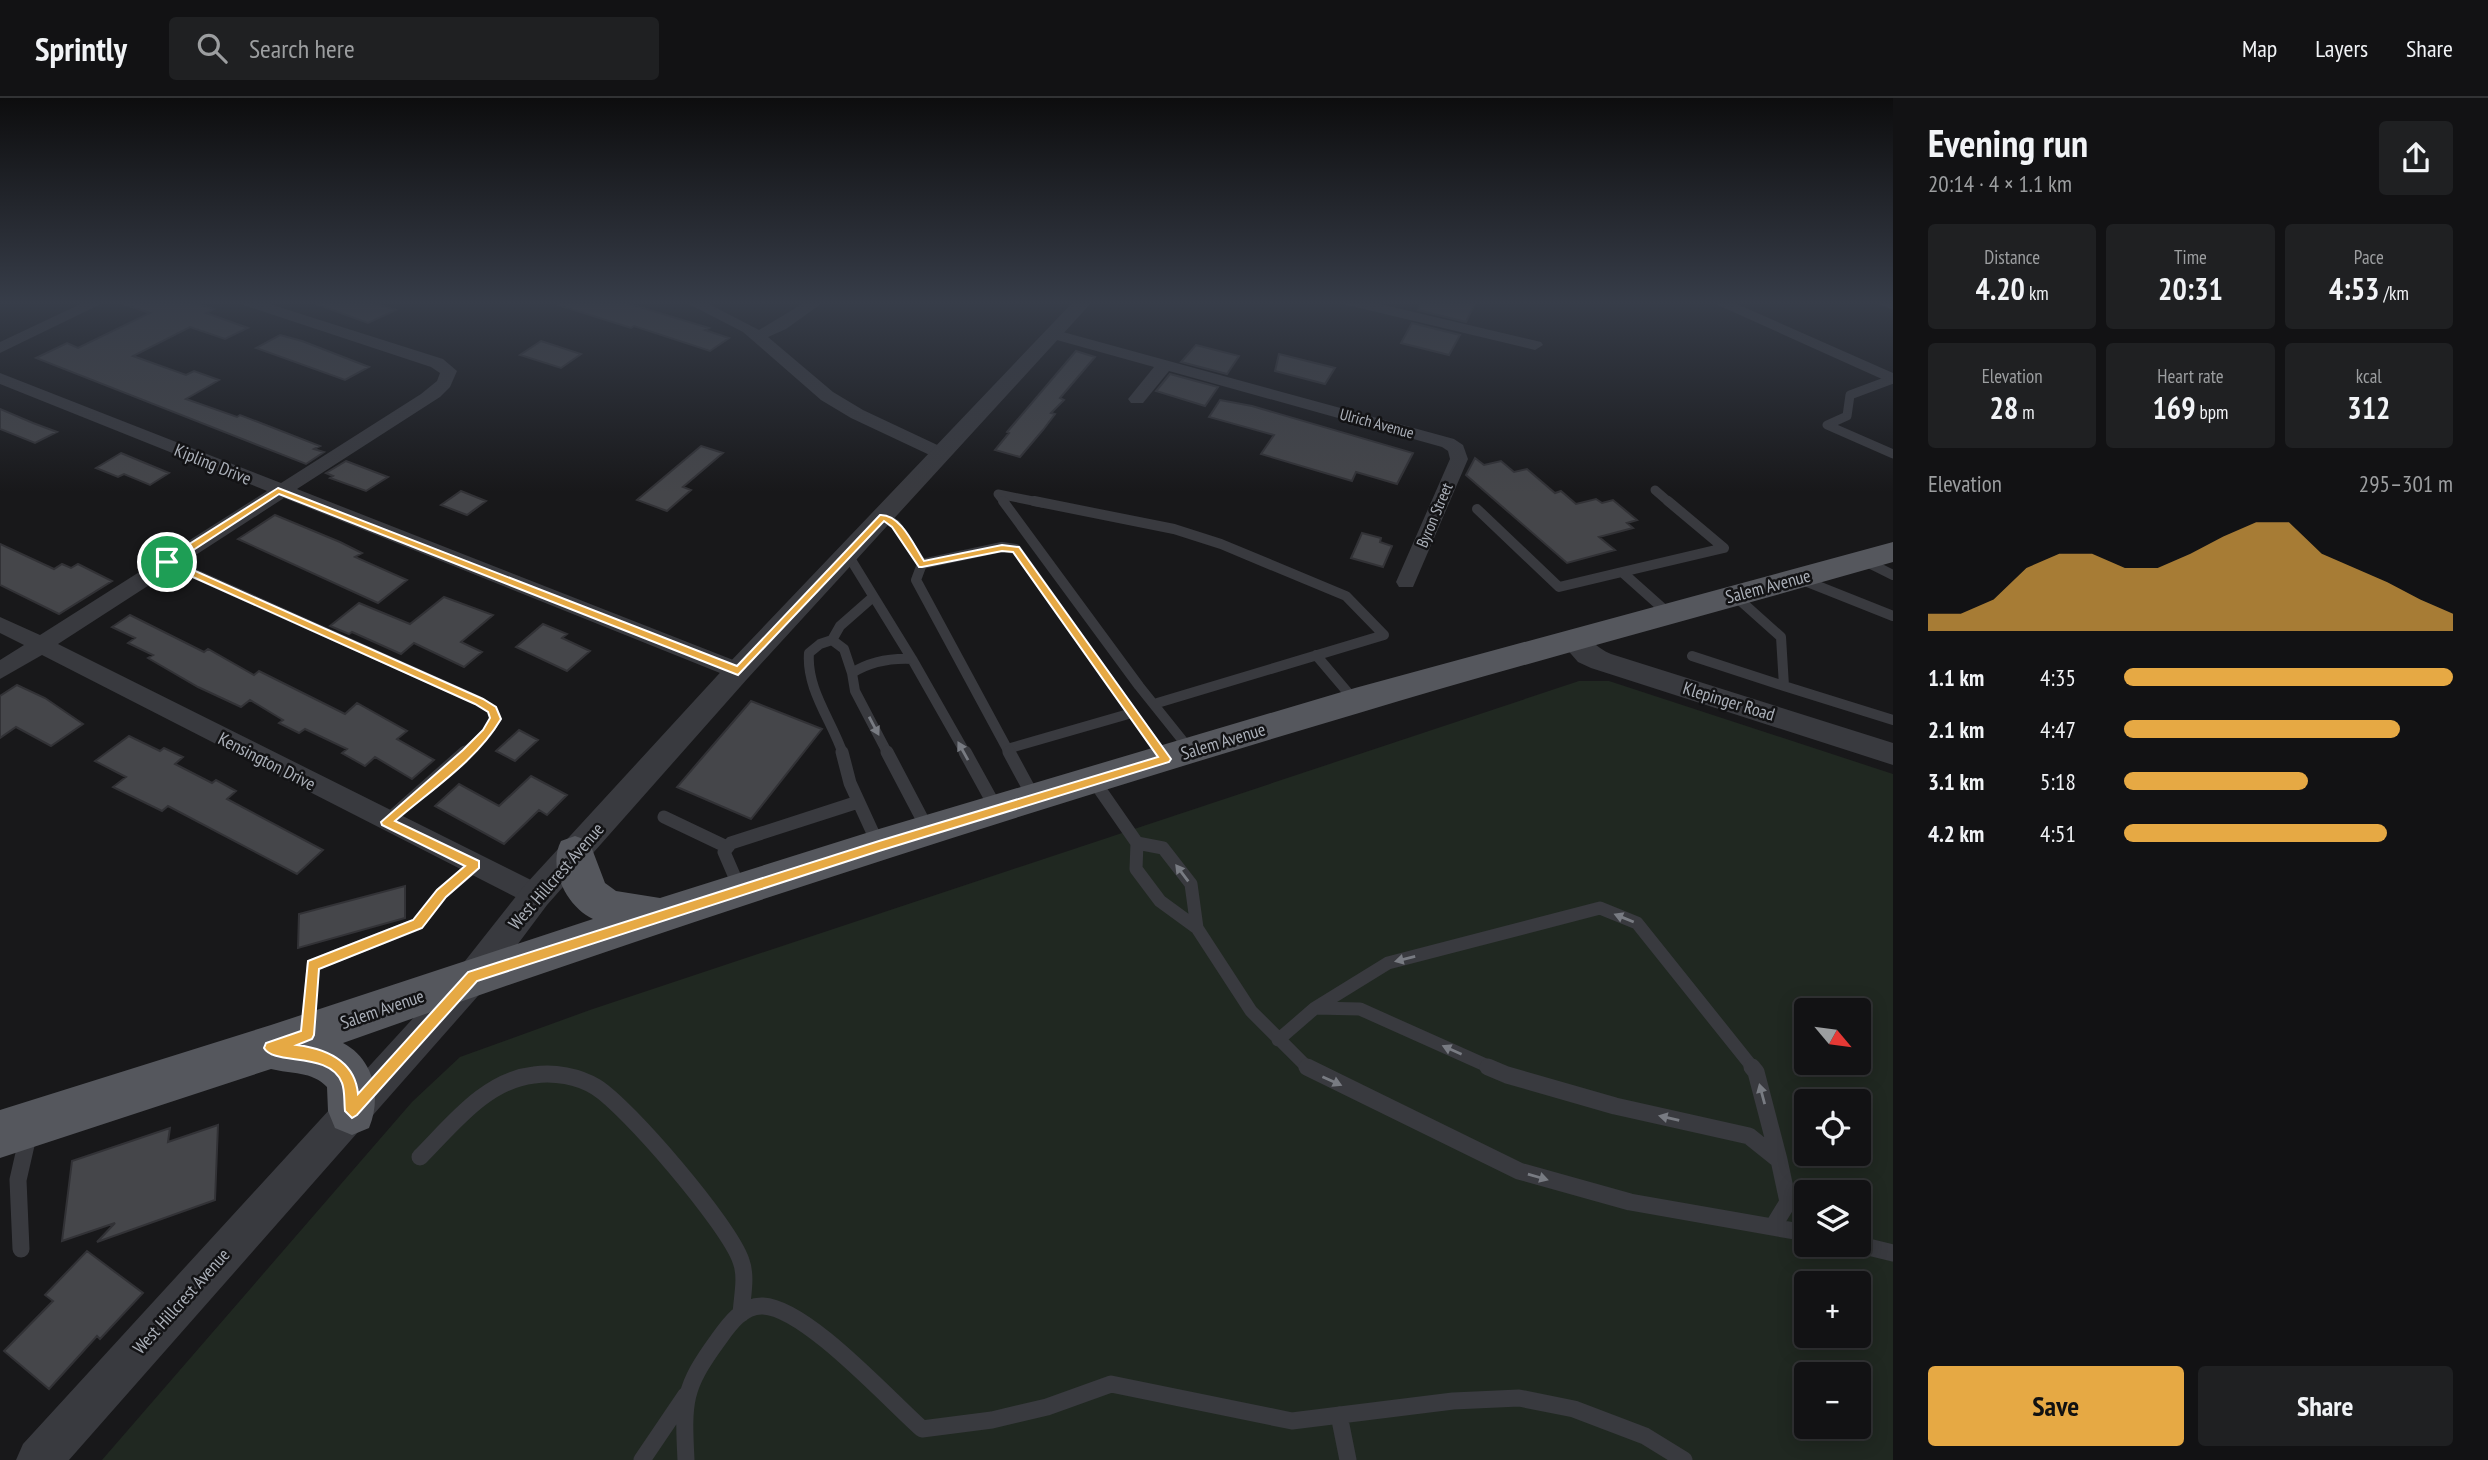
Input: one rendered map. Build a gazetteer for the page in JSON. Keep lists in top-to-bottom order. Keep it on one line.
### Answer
{"streets":{"main road":["Salem Avenue"],"street":["Ulrich Avenue","Kipling Drive","Byron Street","Klepinger Road","Kensington Drive","West Hillcrest Avenue"]},"crossings":[["Ulrich Avenue","Byron Street"],["Kipling Drive","West Hillcrest Avenue"],["Salem Avenue","Klepinger Road"],["Salem Avenue","West Hillcrest Avenue"],["Kensington Drive","West Hillcrest Avenue"]],"north":"bottom right","page":{"header":"Sprintly","search":"Search here","nav":["Map","Layers","Share"],"heading":["Evening run","20:14 · 4 × 1.1 km"],"stats":[["Distance","4.20 km"],["Time","20:31"],["Pace","4:53 /km"],["Elevation","28 m"],["Heart rate","169 bpm"],["kcal","312"]],"chart":["Elevation","295–301 m"],"list":[{"name":"1.1 km","note":"4:35"},{"name":"2.1 km","note":"4:47"},{"name":"3.1 km","note":"5:18"},{"name":"4.2 km","note":"4:51"}],"map_buttons":["+","−"],"buttons":["Save","Share"]}}
